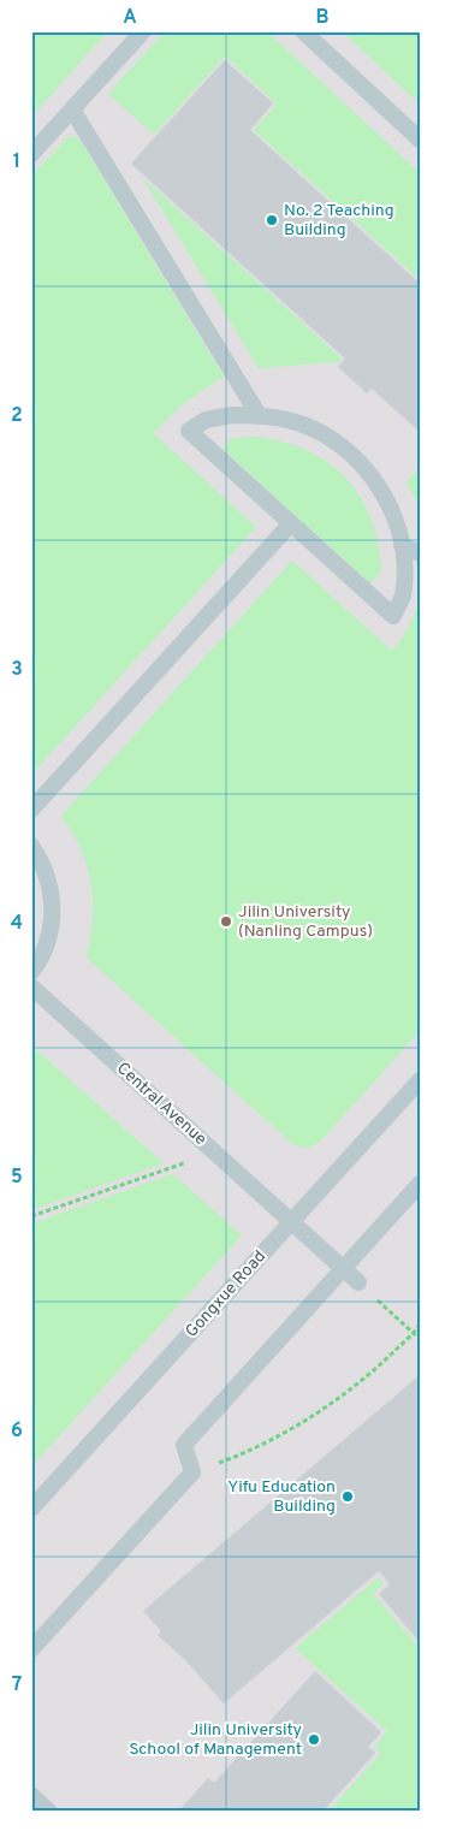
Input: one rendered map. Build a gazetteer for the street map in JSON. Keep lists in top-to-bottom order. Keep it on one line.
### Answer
{"streets":{"lane":["Central Avenue","Gongxue Road"]},"crossings":[["Central Avenue","Gongxue Road"]],"places":["No. 2 Teaching Building","Jilin University (Nanling Campus)","Yifu Education Building","Jilin University School of Management"],"grid":{"columns":["A","B"],"rows":["1","2","3","4","5","6","7"]}}
